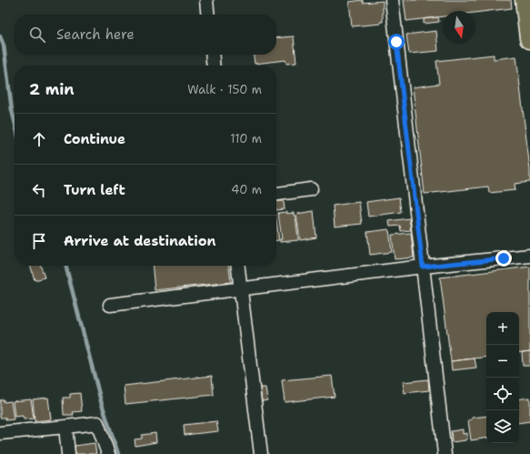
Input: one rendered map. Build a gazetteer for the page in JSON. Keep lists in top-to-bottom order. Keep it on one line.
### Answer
{"north":"bottom","page":{"search":"Search here","heading":["2 min","Walk · 150 m"],"list":[["Continue","110 m"],["Turn left","40 m"],"Arrive at destination"],"map_buttons":["+","−"]}}
